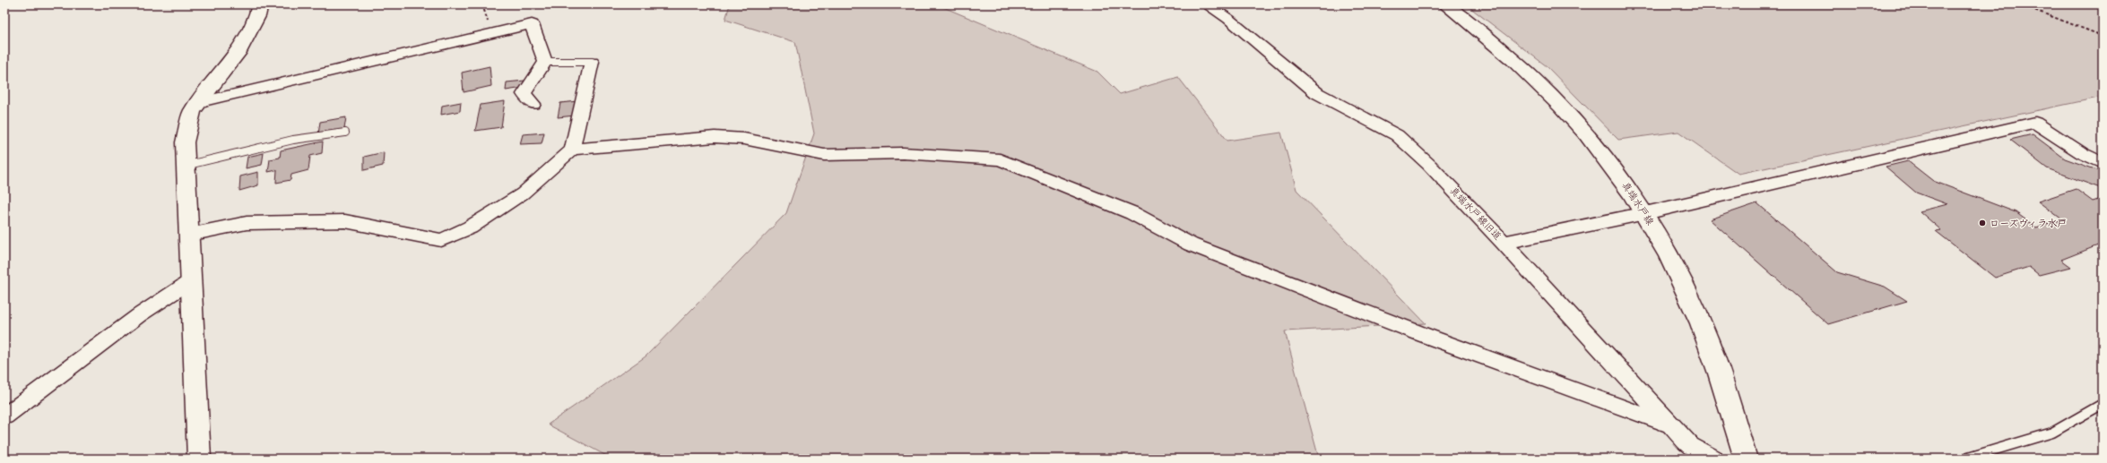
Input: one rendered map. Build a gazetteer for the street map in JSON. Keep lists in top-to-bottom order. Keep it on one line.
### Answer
{"streets":{"street":["真端水戸線","真端水戸線旧道"]},"places":["ローズヴィラ水戸"]}
